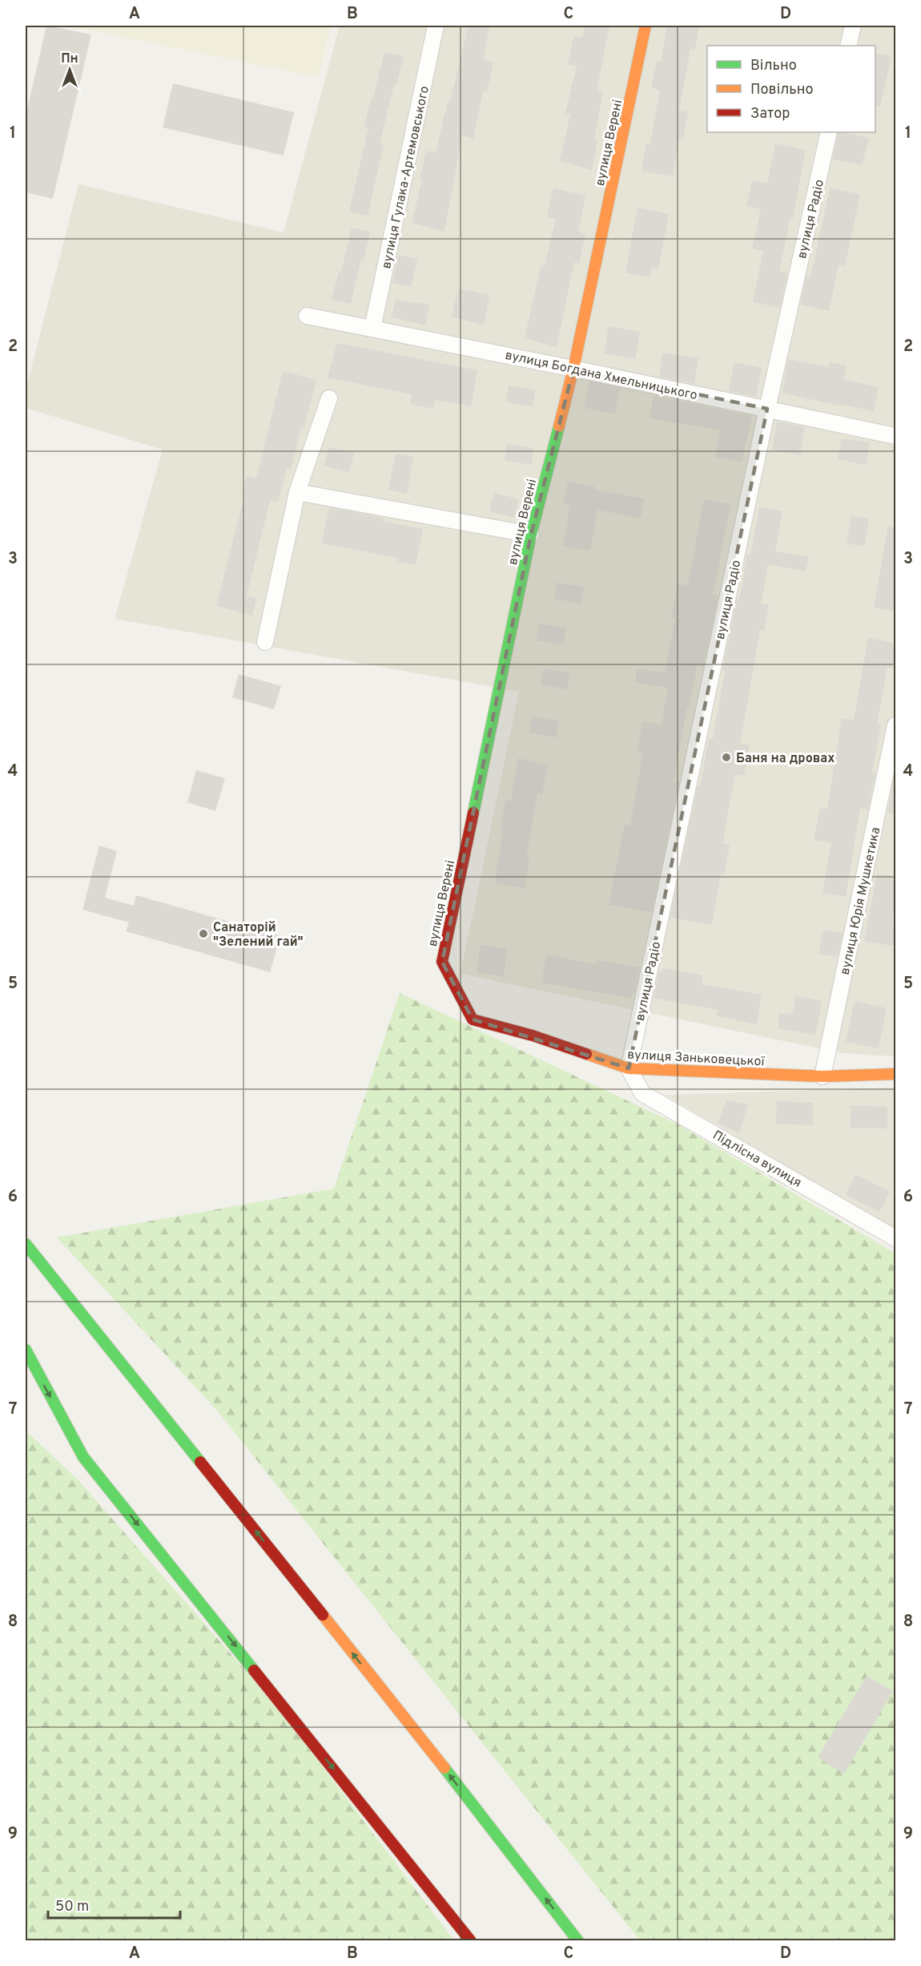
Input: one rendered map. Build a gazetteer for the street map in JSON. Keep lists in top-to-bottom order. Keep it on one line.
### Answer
{"streets":{"main road":["вулиця Верені","вулиця Заньковецької"],"street":["вулиця Гулака-Артемовського","вулиця Радіо","вулиця Богдана Хмельницького","вулиця Юрія Мушкетика","Підлісна вулиця"]},"crossings":[["вулиця Верені","вулиця Богдана Хмельницького"],["вулиця Верені","вулиця Заньковецької"],["вулиця Гулака-Артемовського","вулиця Богдана Хмельницького"],["вулиця Радіо","вулиця Богдана Хмельницького"],["вулиця Радіо","вулиця Заньковецької"],["вулиця Радіо","Підлісна вулиця"],["вулиця Юрія Мушкетика","вулиця Заньковецької"],["вулиця Заньковецької","Підлісна вулиця"]],"places":["Баня на дровах","Санаторій \"Зелений гай\""],"legend":["Вільно","Повільно","Затор"],"scale_bar":"50 m","north":"top","grid":{"columns":["A","B","C","D"],"rows":["1","2","3","4","5","6","7","8","9"]}}
